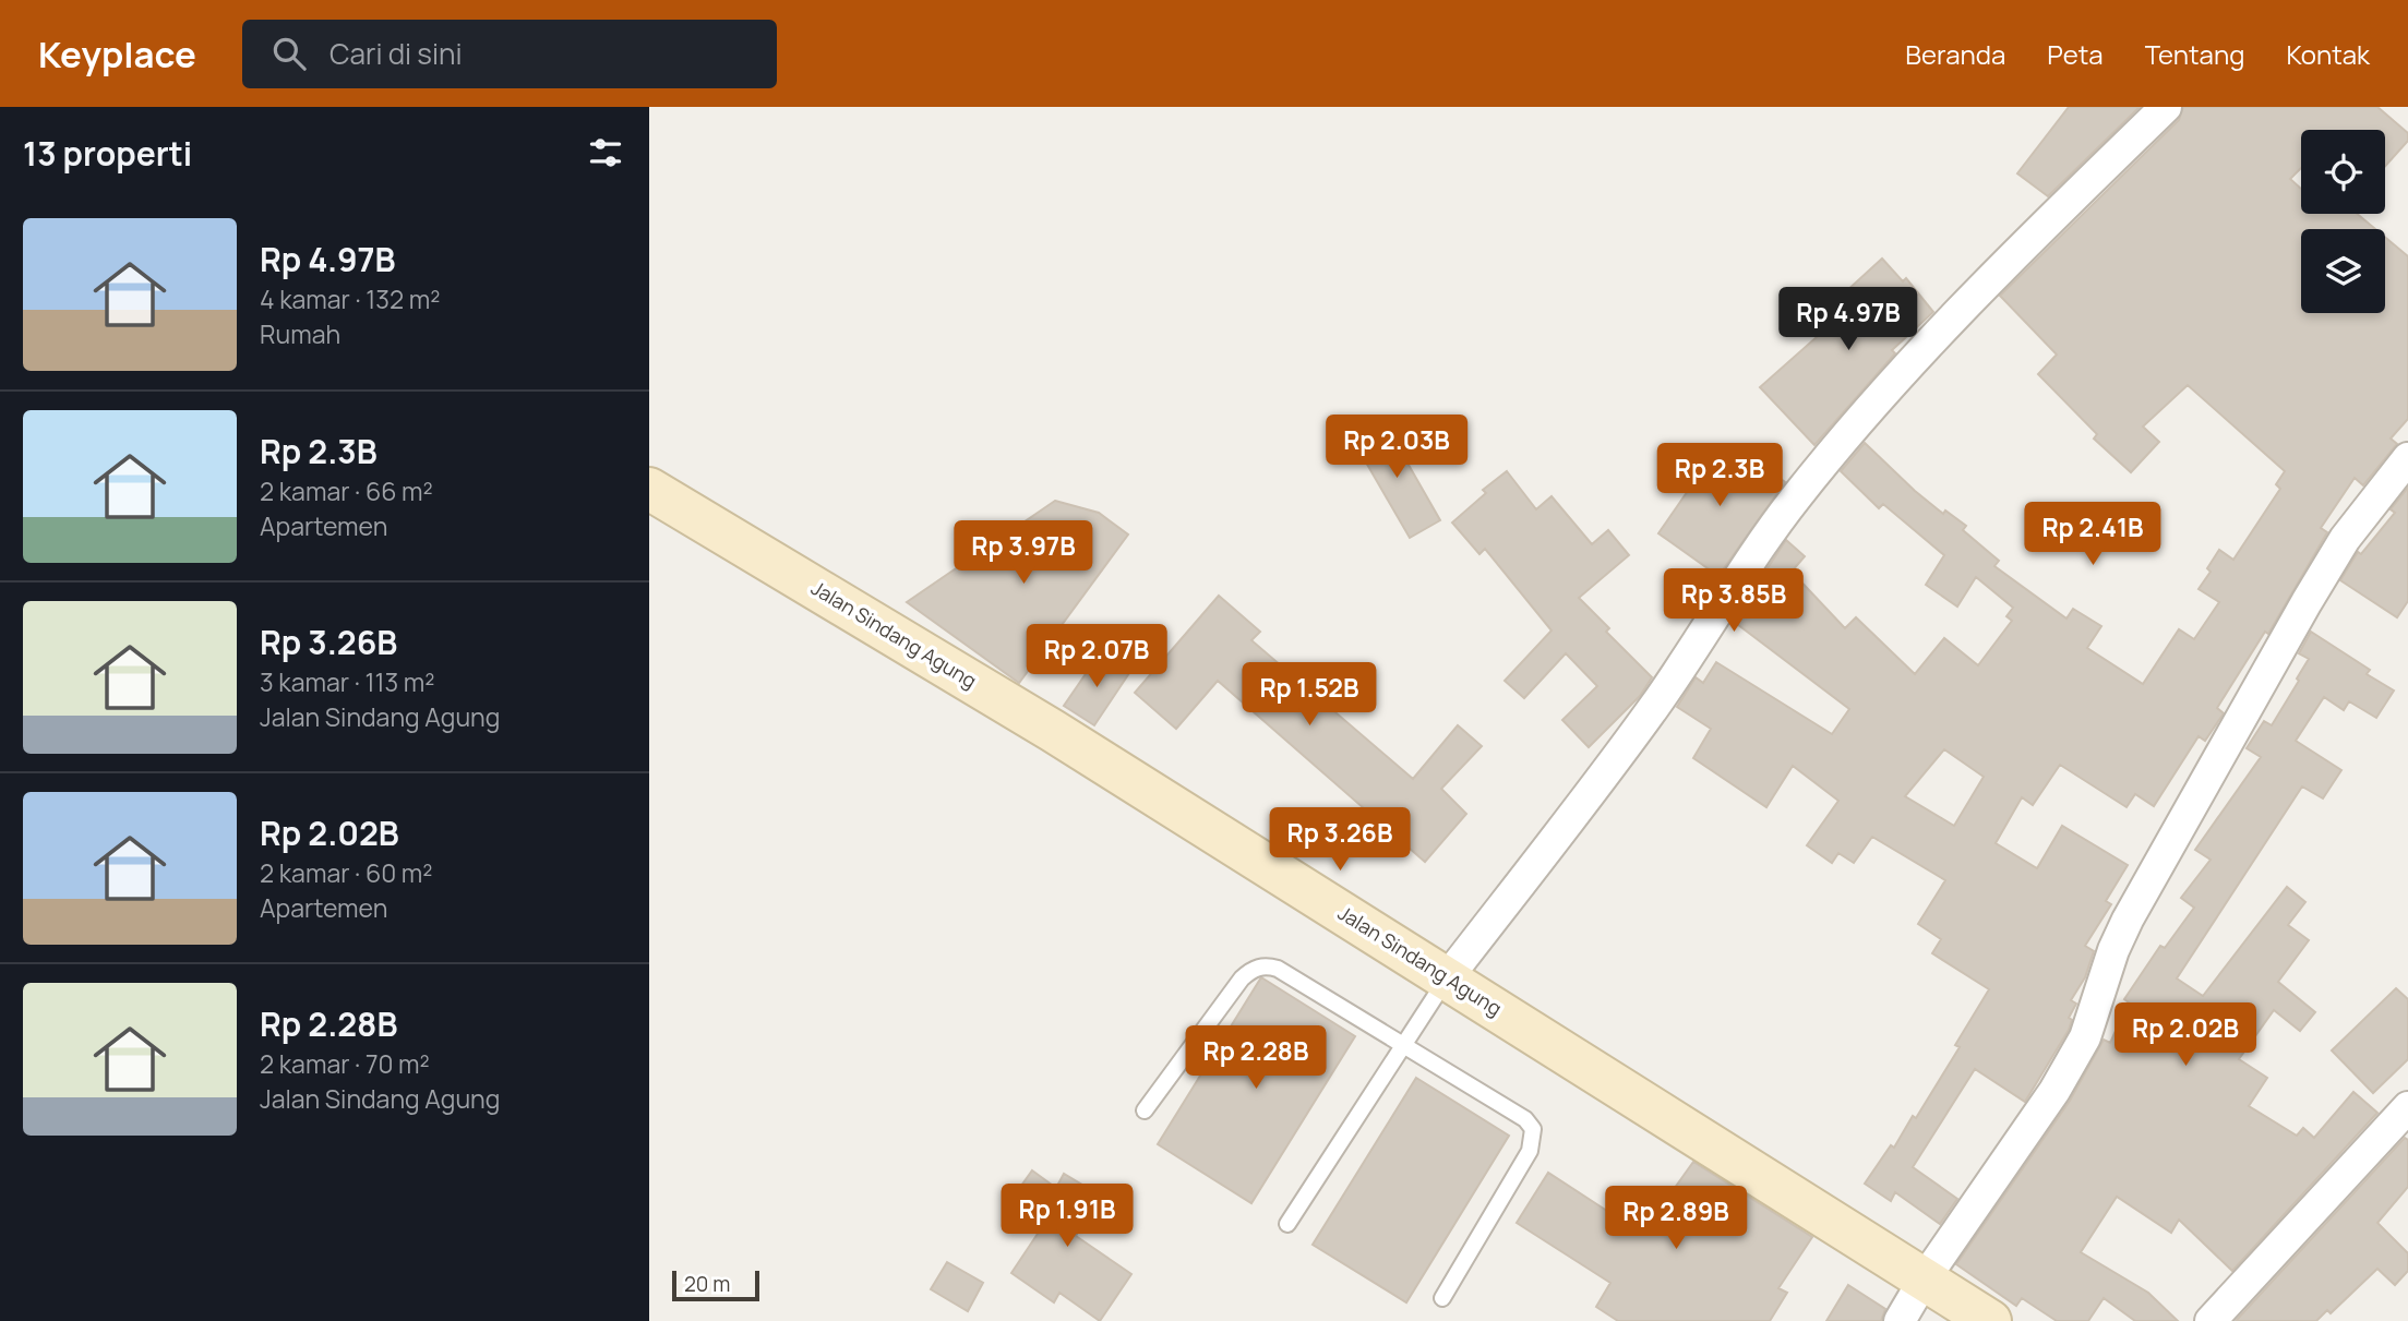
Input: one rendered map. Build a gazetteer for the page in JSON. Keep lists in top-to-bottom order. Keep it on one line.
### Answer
{"streets":{"main road":["Jalan Sindang Agung"]},"scale_bar":"20 m","page":{"header":"Keyplace","search":"Cari di sini","nav":["Beranda","Peta","Tentang","Kontak"],"heading":"13 properti","list":[{"name":"Rp 4.97B","note":"4 kamar · 132 m² · Rumah"},{"name":"Rp 2.3B","note":"2 kamar · 66 m² · Apartemen"},{"name":"Rp 3.26B","note":"3 kamar · 113 m² · Jalan Sindang Agung"},{"name":"Rp 2.02B","note":"2 kamar · 60 m² · Apartemen"},{"name":"Rp 2.28B","note":"2 kamar · 70 m² · Jalan Sindang Agung"}],"price":["Rp 4.97B","Rp 2.03B","Rp 2.3B","Rp 2.41B","Rp 3.97B","Rp 3.85B","Rp 2.07B","Rp 1.52B","Rp 3.26B","Rp 2.02B","Rp 2.28B","Rp 1.91B","Rp 2.89B"],"scale":"20 m"}}
